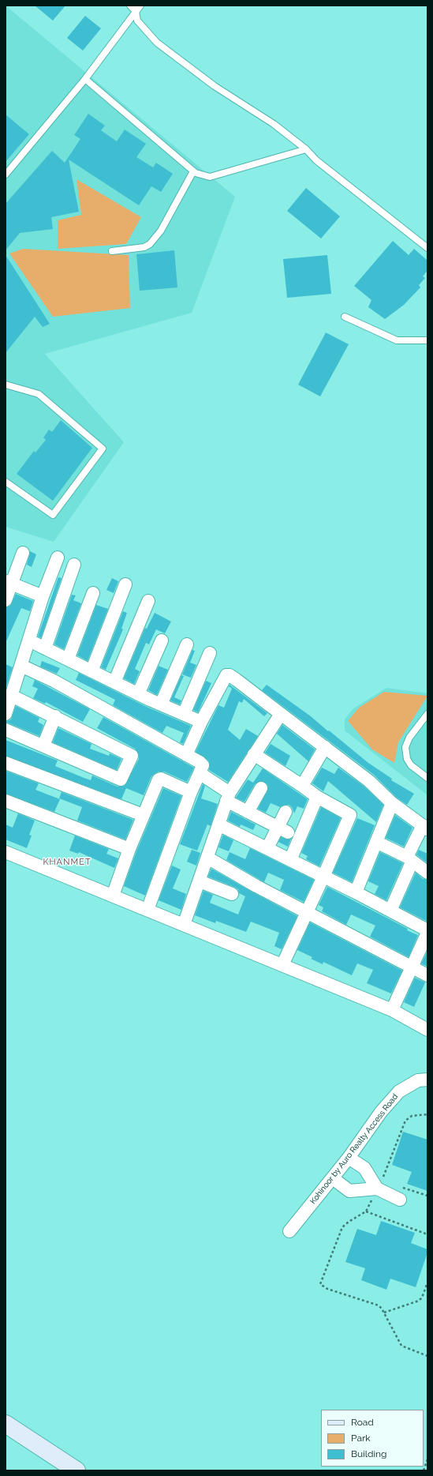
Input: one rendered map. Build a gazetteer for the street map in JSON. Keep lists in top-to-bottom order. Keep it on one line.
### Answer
{"streets":{"street":["Kohinoor by Auro Realty Access Road"]},"districts":["KHANMET"],"legend":["Road","Park","Building"]}
